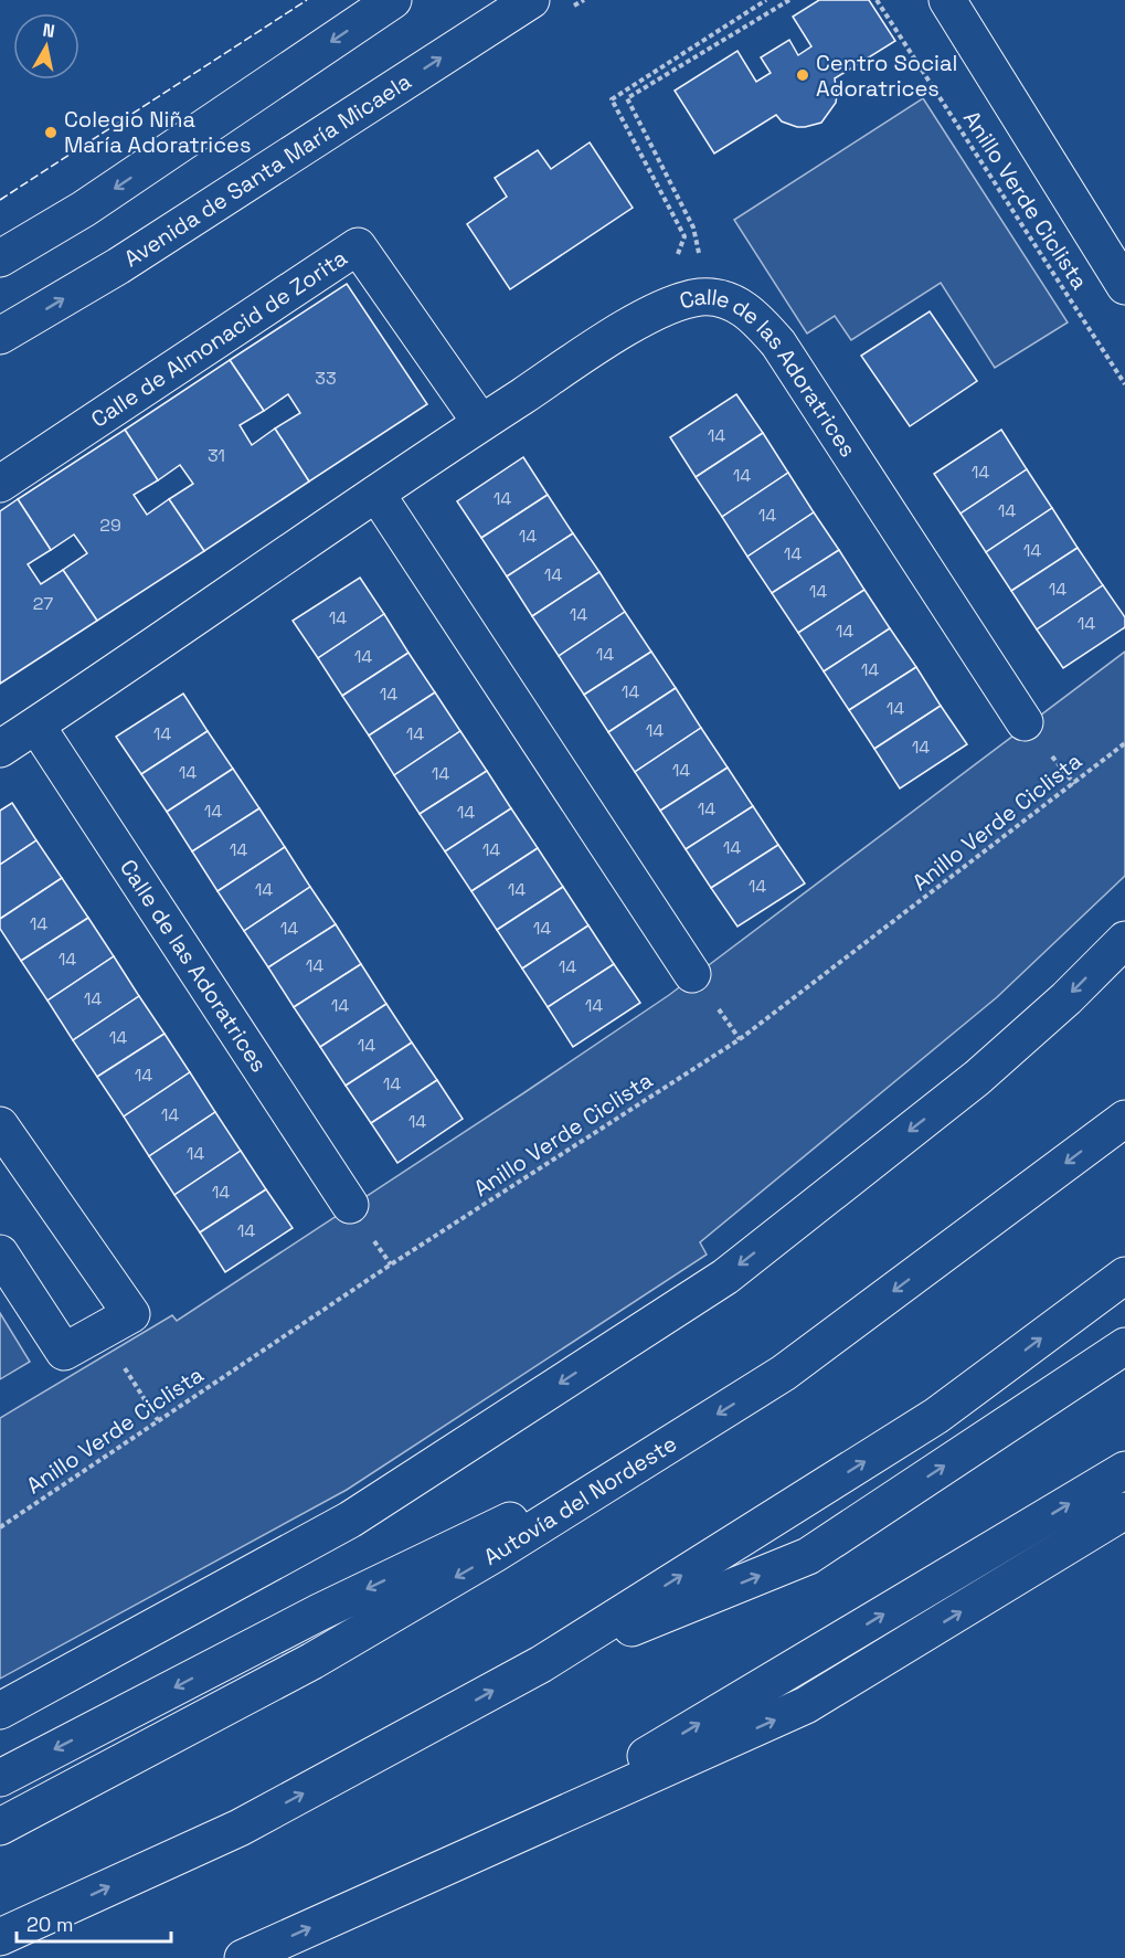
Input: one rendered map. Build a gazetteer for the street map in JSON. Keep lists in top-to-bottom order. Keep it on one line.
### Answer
{"streets":{"main road":["Avenida de Santa María Micaela","Calle de Almonacid de Zorita","Calle de las Adoratrices","Autovía del Nordeste"],"path":["Anillo Verde Ciclista"]},"crossings":[["Calle de Almonacid de Zorita","Calle de las Adoratrices"]],"places":["Centro Social Adoratrices","Colegio Niña María Adoratrices"],"house_numbers":["33","14","31","14","14","14","14","14","29","14","14","14","14","14","14","27","14","14","14","14","14","14","14","14","14","14","14","14","14","14","14","14","14","14","14","14","14","14","14","14","14","14","14","14","14","14","14","14","14","14","14","14","14","14","14","14","14","14","14","14"],"scale_bar":"20 m","north":"top"}
